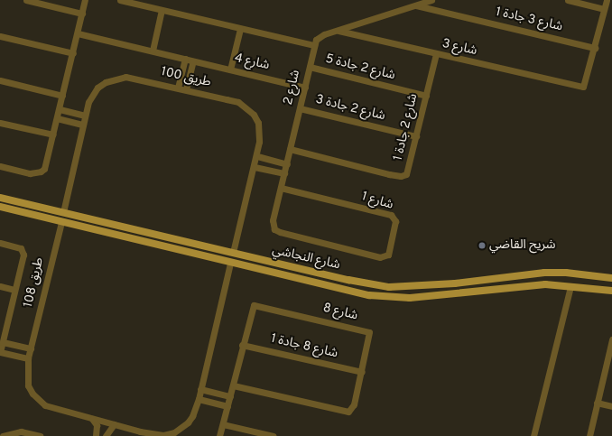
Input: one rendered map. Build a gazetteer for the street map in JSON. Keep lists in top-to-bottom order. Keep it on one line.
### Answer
{"streets":{"main road":["شارع النجاشي"],"street":["شارع 3 جادة 1","شارع 3","شارع 4","شارع 2 جادة 5","طريق 100","شارع 2","شارع 2 جادة 3","شارع 2 جادة 1","شارع 1","طريق 108","شارع 8","شارع 8 جادة 1"]},"crossings":[["شارع 3 جادة 1","شارع 3"],["شارع 3","شارع 2 جادة 1"],["شارع 4","شارع 2"],["شارع 2 جادة 5","شارع 2"],["شارع 2 جادة 5","شارع 2 جادة 1"],["طريق 100","شارع النجاشي"],["شارع 2","شارع 2 جادة 3"],["شارع 2","شارع 2 جادة 1"],["شارع 2","شارع 1"],["شارع 2 جادة 3","شارع 2 جادة 1"],["شارع النجاشي","طريق 108"],["شارع 8","شارع 8 جادة 1"]],"places":["شريح القاضي"]}
